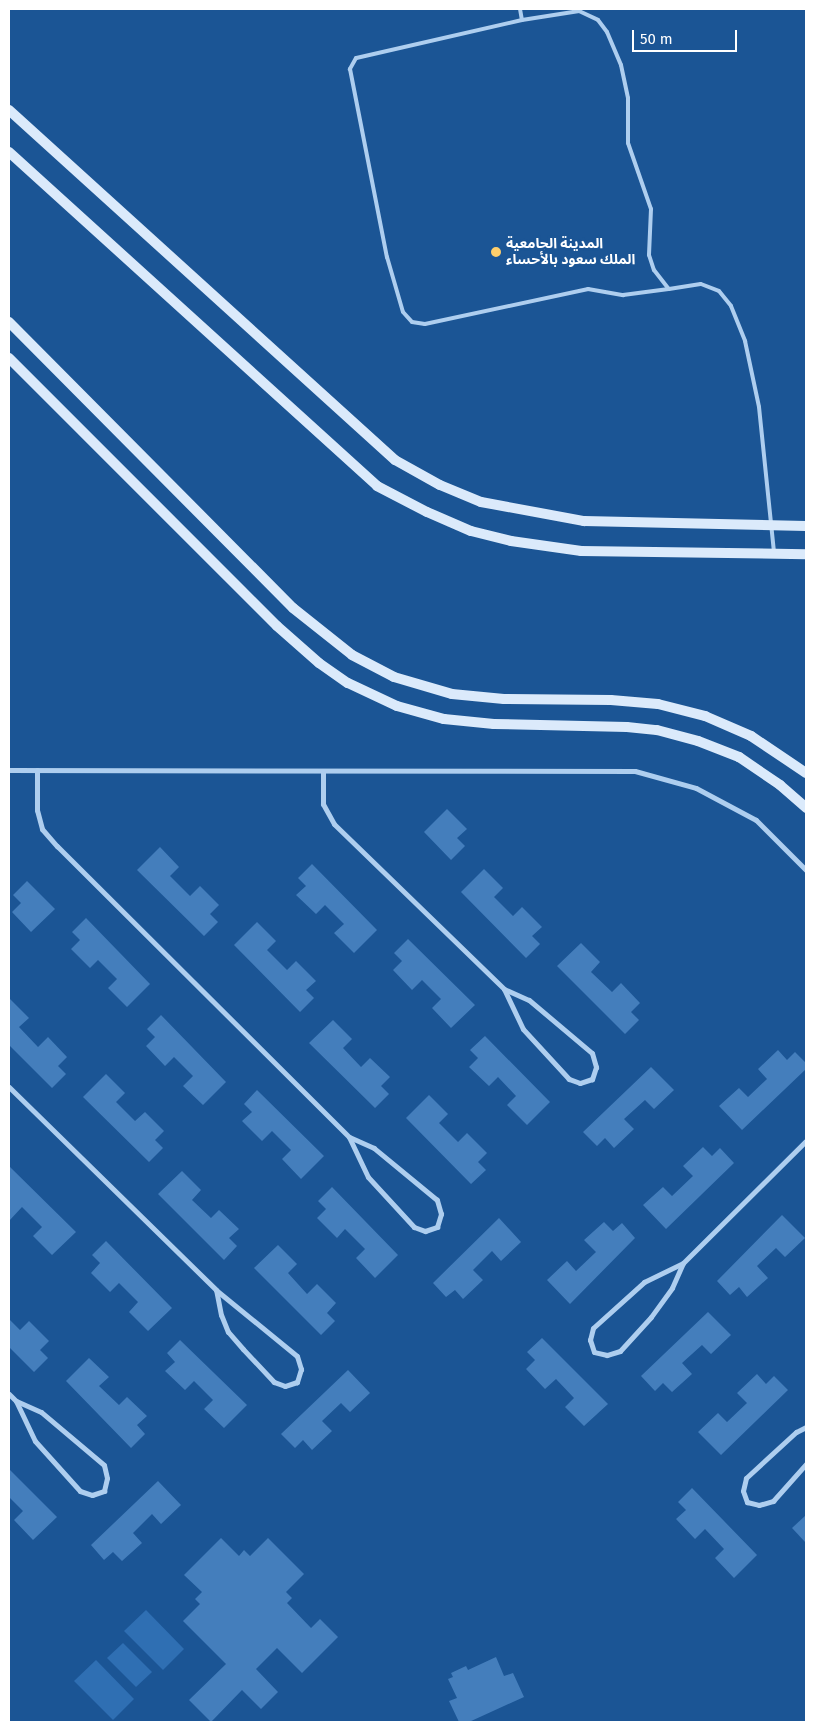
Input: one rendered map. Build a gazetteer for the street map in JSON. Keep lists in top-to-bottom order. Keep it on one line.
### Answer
{"places":["المدينة الجامعية الملك سعود بالأحساء"],"scale_bar":"50 m"}
